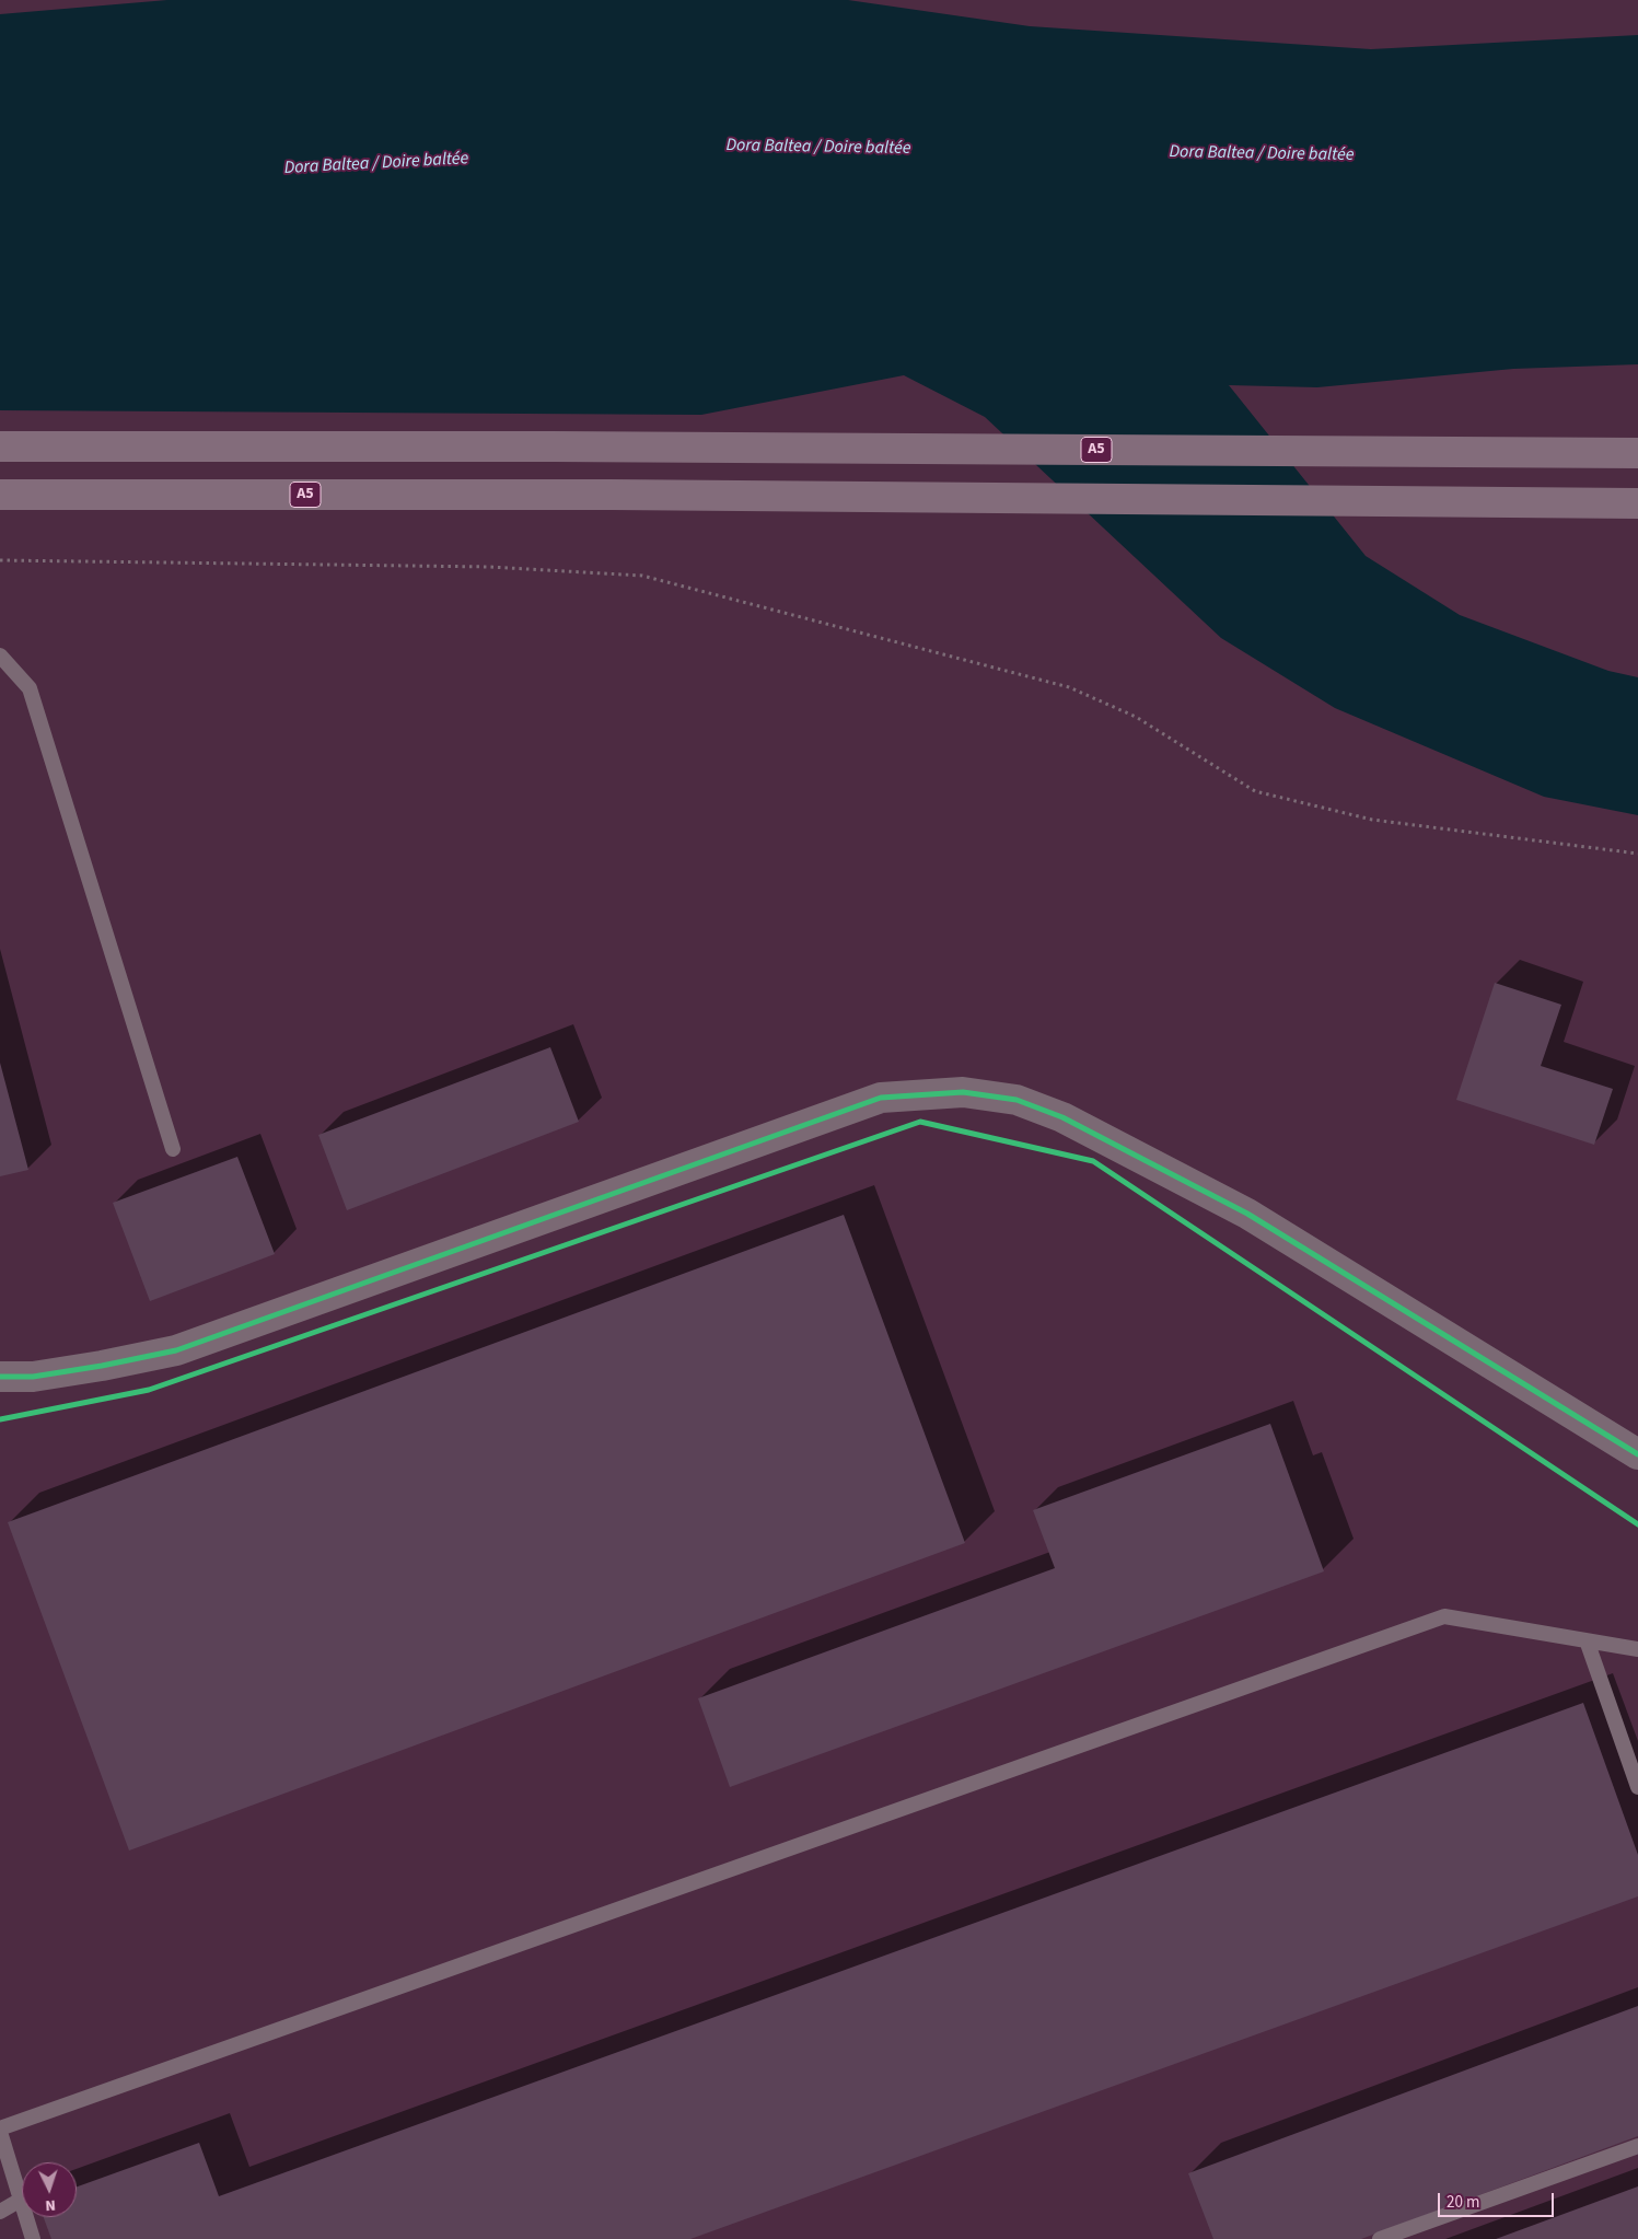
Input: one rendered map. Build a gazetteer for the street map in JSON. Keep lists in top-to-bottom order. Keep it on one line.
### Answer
{"streets":{"highway":["A5"]},"water":["Dora Baltea / Doire baltée"],"scale_bar":"20 m","north":"bottom"}
